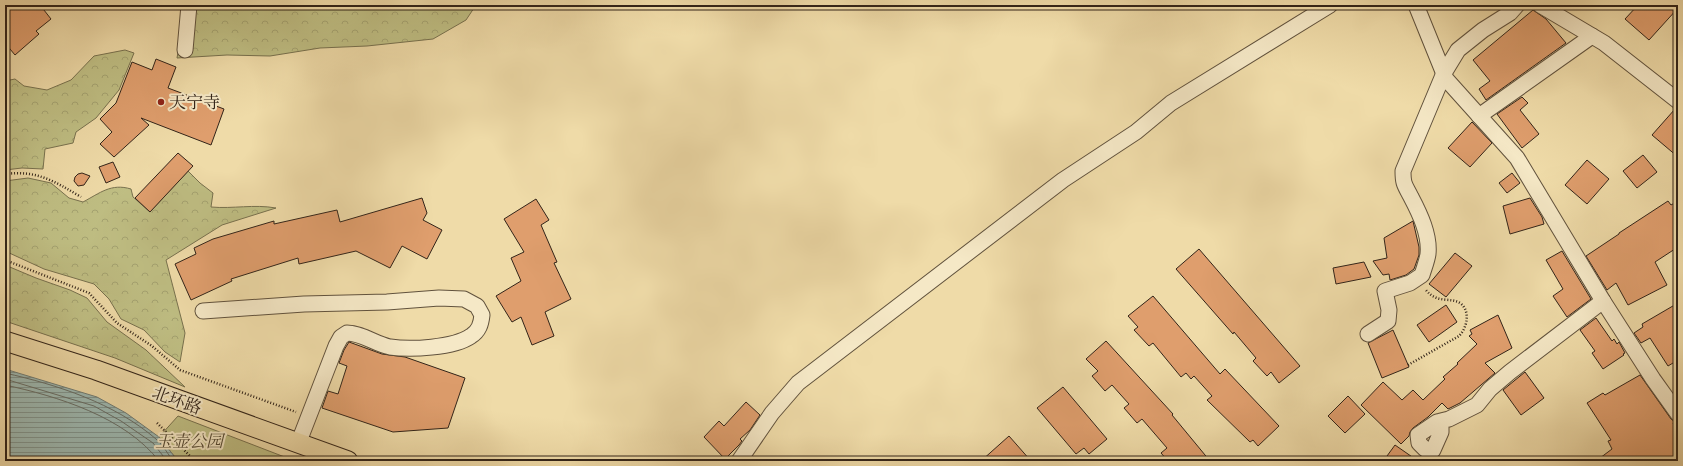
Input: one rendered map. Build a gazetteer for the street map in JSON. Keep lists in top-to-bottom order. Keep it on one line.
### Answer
{"streets":{"main road":["北环路"]},"parks":["玉壶公园"],"places":["天宁寺"]}
